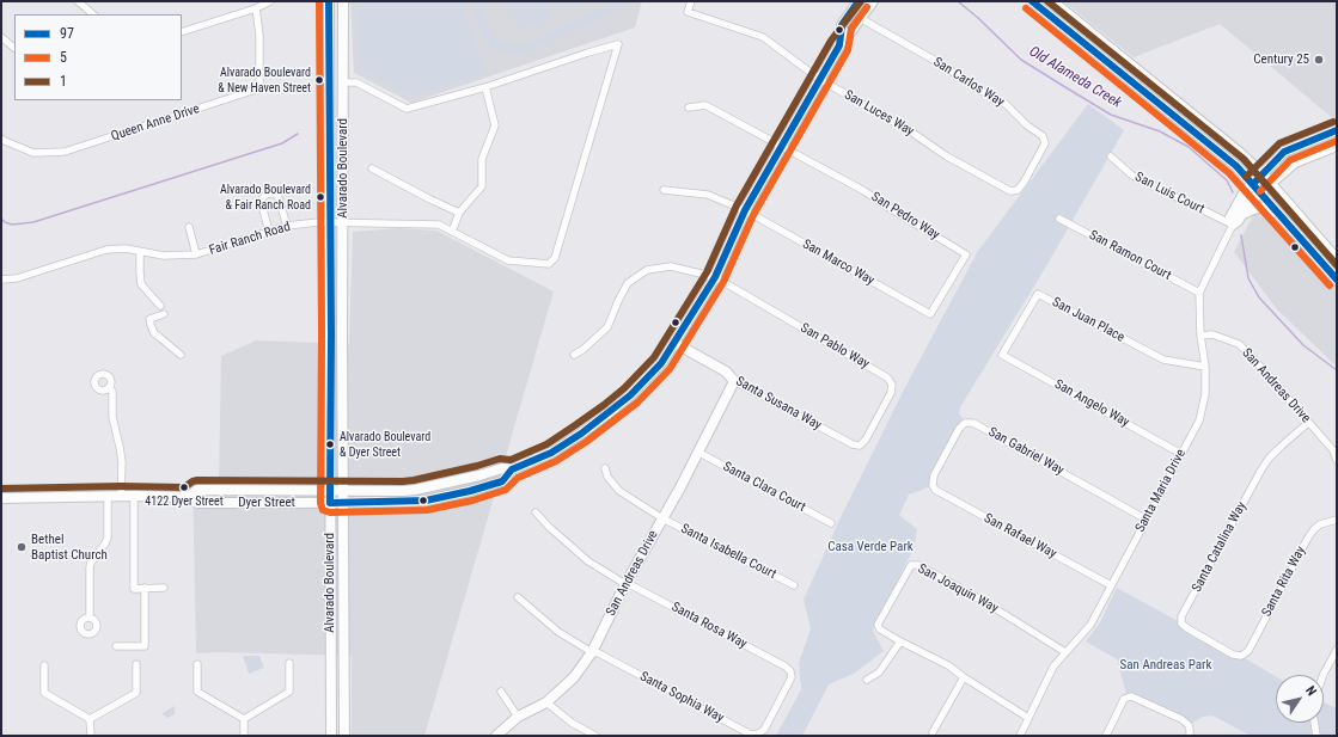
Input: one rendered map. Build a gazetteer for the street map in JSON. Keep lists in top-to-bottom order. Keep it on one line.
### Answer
{"streets":{"main road":["Alvarado Boulevard","San Andreas Drive","Santa Susana Way","Santa Maria Drive","Dyer Street"],"street":["San Carlos Way","San Luces Way","Queen Anne Drive","San Luis Court","San Pedro Way","Fair Ranch Road","San Ramon Court","San Marco Way","San Juan Place","San Pablo Way","San Angelo Way","San Gabriel Way","Santa Clara Court","San Rafael Way","Santa Catalina Way","Santa Isabella Court","Santa Rita Way","San Joaquin Way","Santa Rosa Way","Santa Sophia Way"]},"crossings":[["San Carlos Way","San Luces Way"],["San Carlos Way","Dyer Street"],["San Luces Way","Dyer Street"],["Alvarado Boulevard","Fair Ranch Road"],["Alvarado Boulevard","Dyer Street"],["San Luis Court","Santa Maria Drive"],["San Pedro Way","San Marco Way"],["San Pedro Way","Dyer Street"],["San Ramon Court","Santa Maria Drive"],["San Marco Way","Dyer Street"],["San Juan Place","San Angelo Way"],["San Juan Place","Santa Maria Drive"],["San Pablo Way","Santa Susana Way"],["San Pablo Way","Dyer Street"],["San Andreas Drive","Santa Susana Way"],["San Andreas Drive","Santa Clara Court"],["San Andreas Drive","Santa Maria Drive"],["San Andreas Drive","Santa Catalina Way"],["San Andreas Drive","Santa Isabella Court"],["San Andreas Drive","Santa Rosa Way"],["San Andreas Drive","Santa Sophia Way"],["Santa Susana Way","Dyer Street"],["San Angelo Way","Santa Maria Drive"],["San Gabriel Way","Santa Maria Drive"],["San Gabriel Way","San Rafael Way"],["Santa Maria Drive","San Rafael Way"],["Santa Maria Drive","San Joaquin Way"],["Santa Catalina Way","Santa Rita Way"],["Santa Rosa Way","Santa Sophia Way"]],"water":["Old Alameda Creek"],"parks":["Casa Verde Park","San Andreas Park"],"places":["Century 25","Alvarado Boulevard & New Haven Street","Alvarado Boulevard & Fair Ranch Road","Alvarado Boulevard & Dyer Street","4122 Dyer Street","Bethel Baptist Church"],"lines":["transit line 97","transit line 5","transit line 1"],"legend":["97","5","1"],"north":"top right"}
